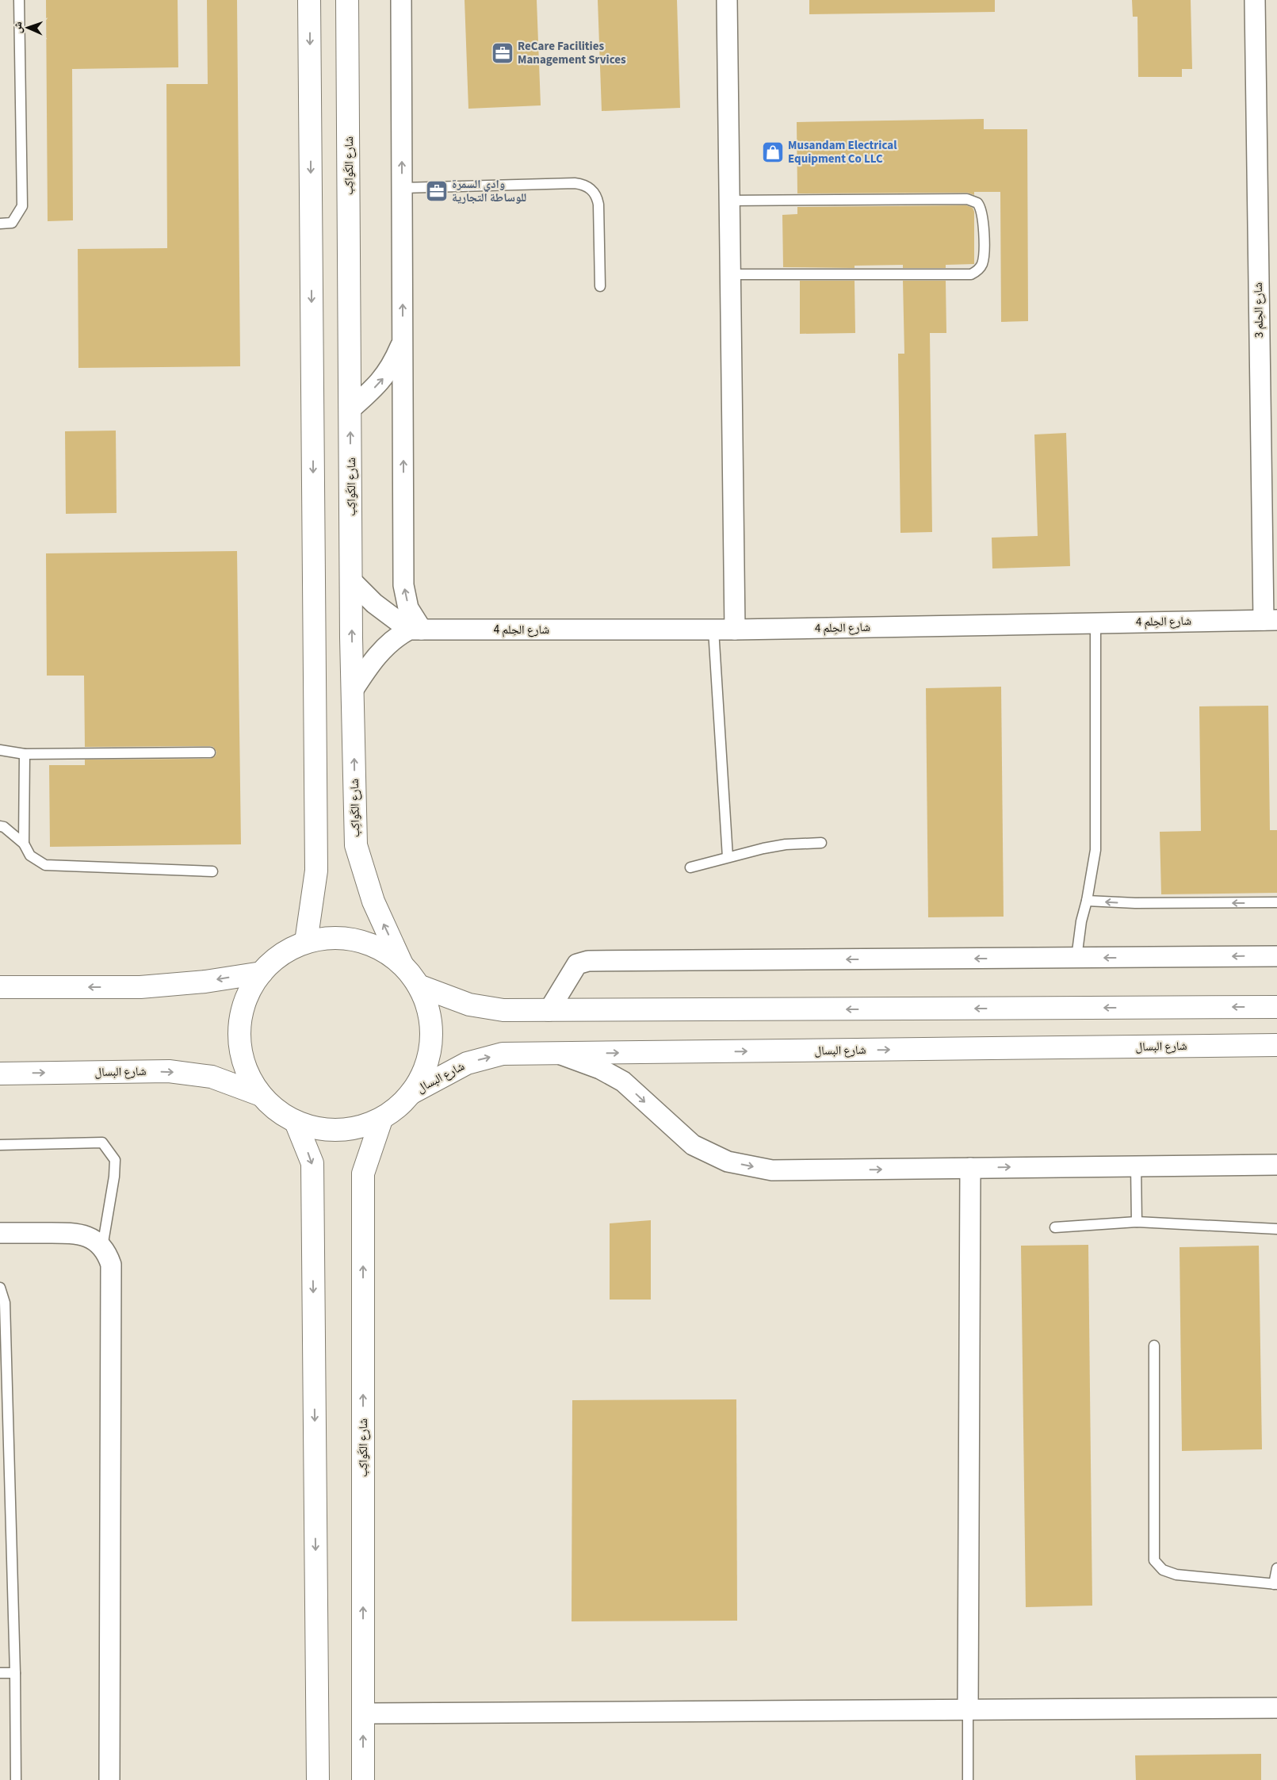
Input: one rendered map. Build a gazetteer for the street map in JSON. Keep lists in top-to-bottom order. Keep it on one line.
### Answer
{"streets":{"street":["شارع الكَواكِب","شارع الحِلم 3","شارع الحِلم 4","شارع البسال"]},"crossings":[["شارع الحِلم 3","شارع الحِلم 4"]],"places":{"office":["ReCare Facilities Management Srvices","وادي السمرة للوساطة التجارية"],"shop":["Musandam Electrical Equipment Co LLC"]},"north":"left"}
